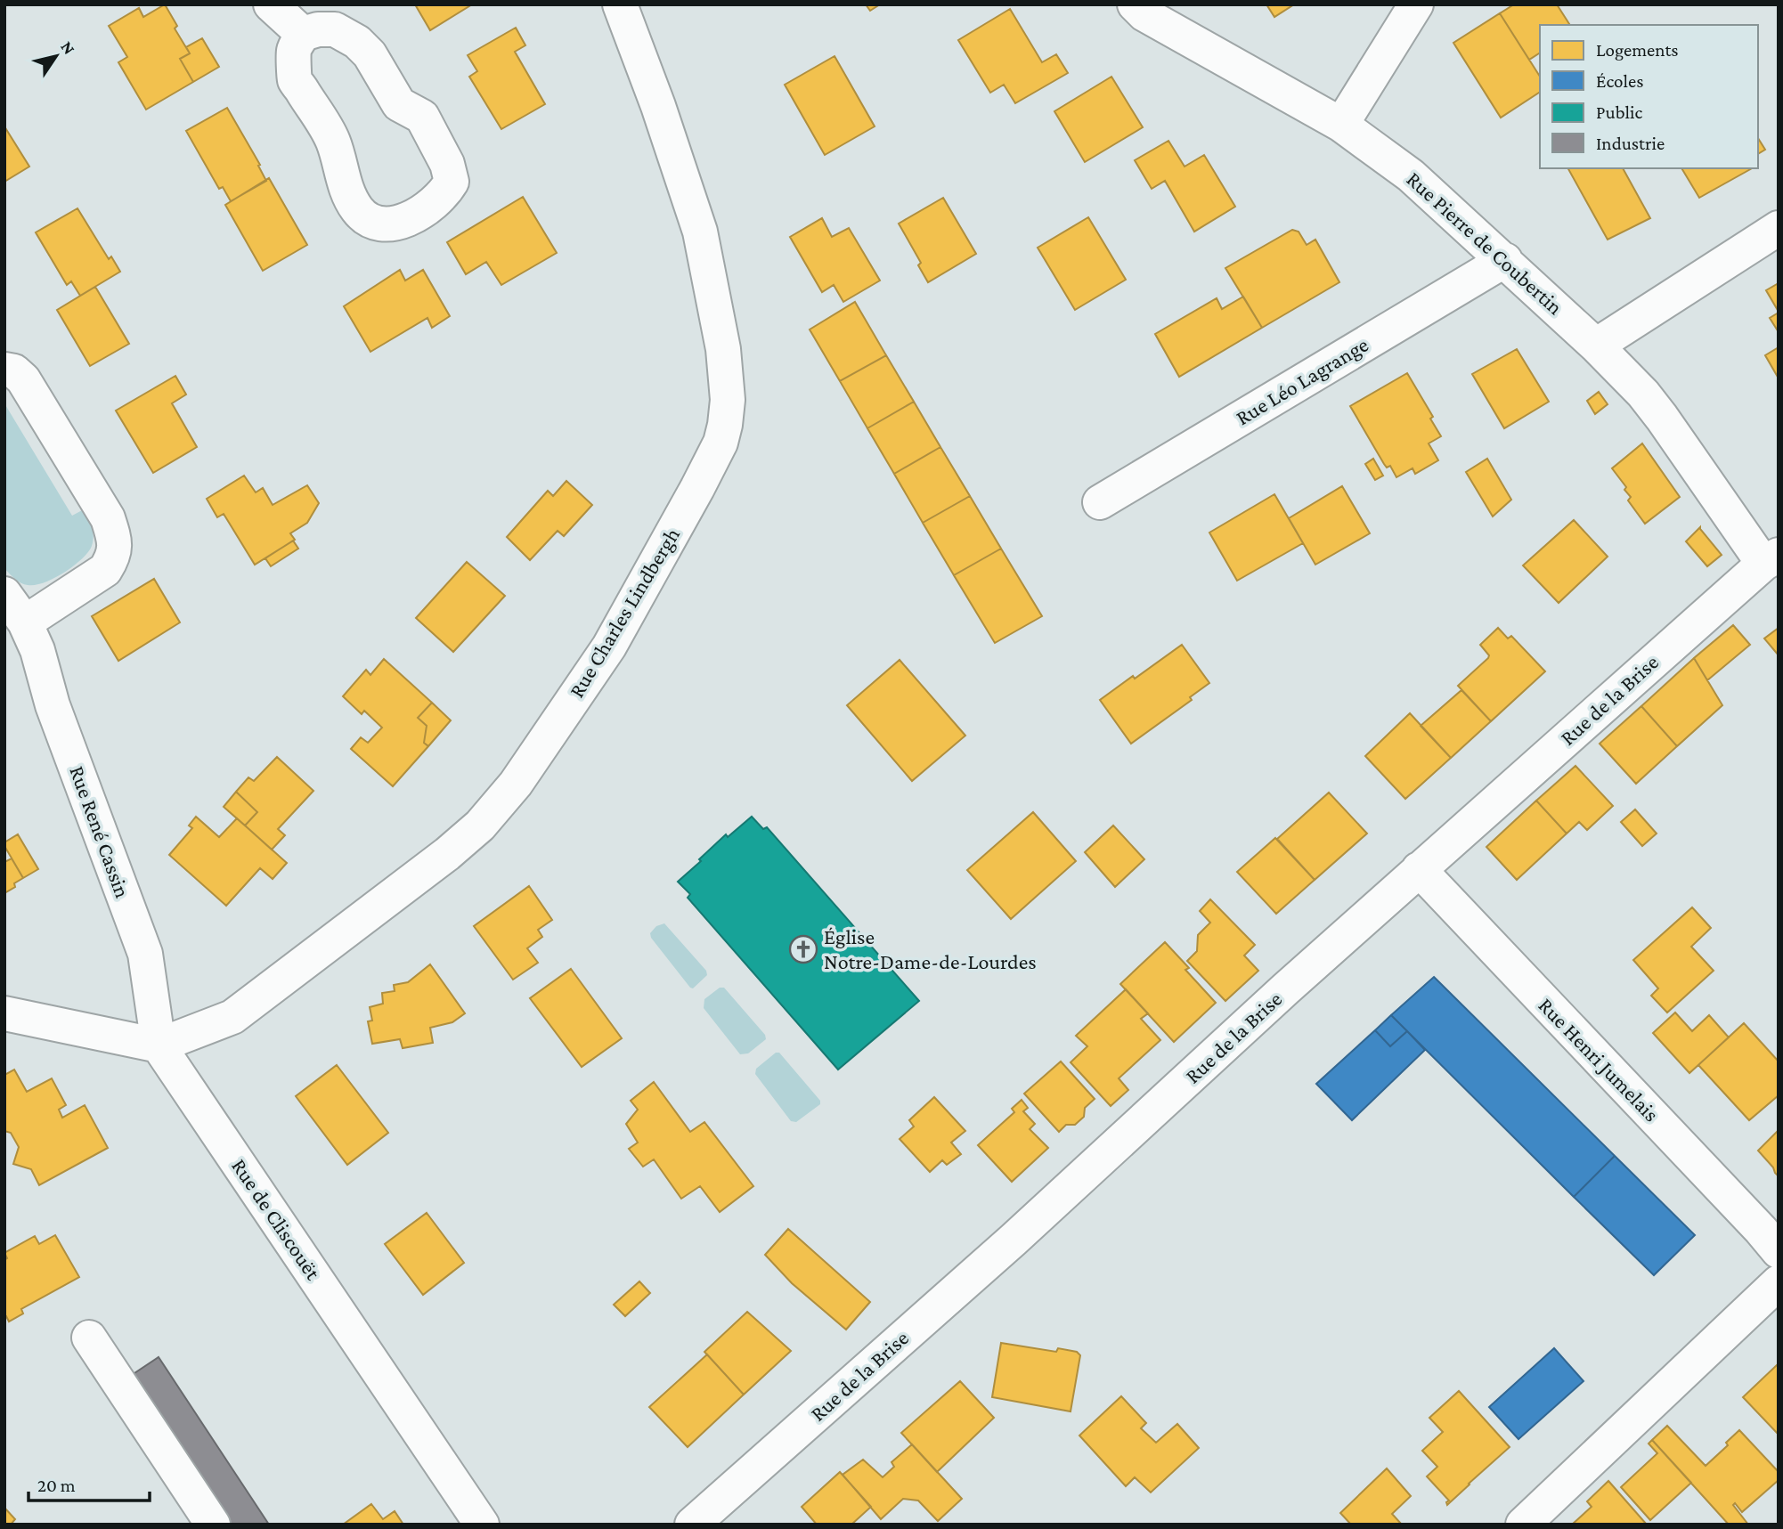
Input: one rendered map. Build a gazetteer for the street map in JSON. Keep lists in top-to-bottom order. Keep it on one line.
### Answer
{"streets":{"street":["Rue Pierre de Coubertin","Rue Léo Lagrange","Rue Charles Lindbergh","Rue de la Brise","Rue René Cassin","Rue Henri Jumelais","Rue de Cliscouët"]},"crossings":[["Rue Pierre de Coubertin","Rue Léo Lagrange"],["Rue Pierre de Coubertin","Rue de la Brise"],["Rue Charles Lindbergh","Rue René Cassin"],["Rue Charles Lindbergh","Rue de Cliscouët"],["Rue de la Brise","Rue Henri Jumelais"],["Rue René Cassin","Rue de Cliscouët"]],"places":{"church":["Église Notre-Dame-de-Lourdes"]},"legend":["Logements","Écoles","Public","Industrie"],"scale_bar":"20 m","north":"top right"}
